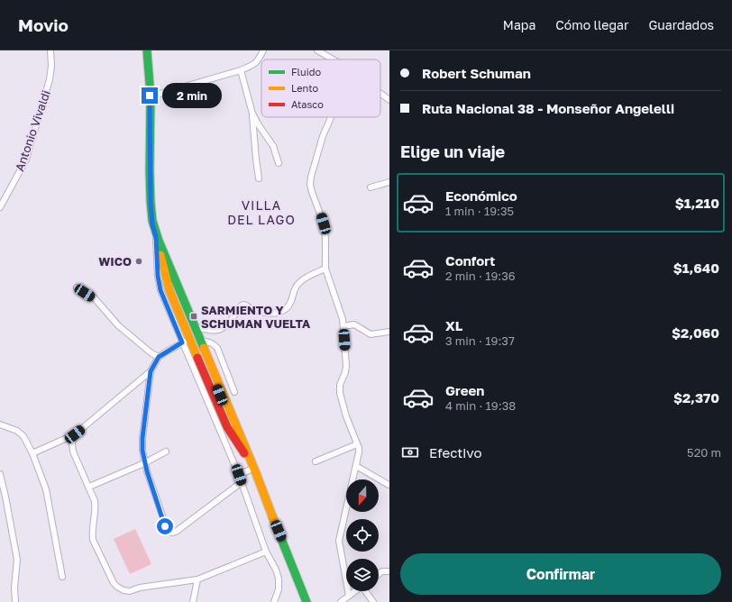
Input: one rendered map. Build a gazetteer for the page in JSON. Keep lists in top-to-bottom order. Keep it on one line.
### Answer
{"streets":{"street":["Antonio Vivaldi"]},"districts":["VILLA DEL LAGO"],"places":{"other":["WICO"],"transit":["SARMIENTO Y SCHUMAN VUELTA"]},"legend":["Fluido","Lento","Atasco"],"north":"bottom","page":{"header":"Movio","nav":["Mapa","Cómo llegar","Guardados"],"banner":["Robert Schuman","Ruta Nacional 38 - Monseñor Angelelli"],"bubble":"2 min","heading":"Elige un viaje","list":[{"name":"Económico","note":"1 min · 19:35","value":"$1,210"},{"name":"Confort","note":"2 min · 19:36","value":"$1,640"},{"name":"XL","note":"3 min · 19:37","value":"$2,060"},{"name":"Green","note":"4 min · 19:38","value":"$2,370"}],"pay":["Efectivo","520 m"],"buttons":"Confirmar"}}
